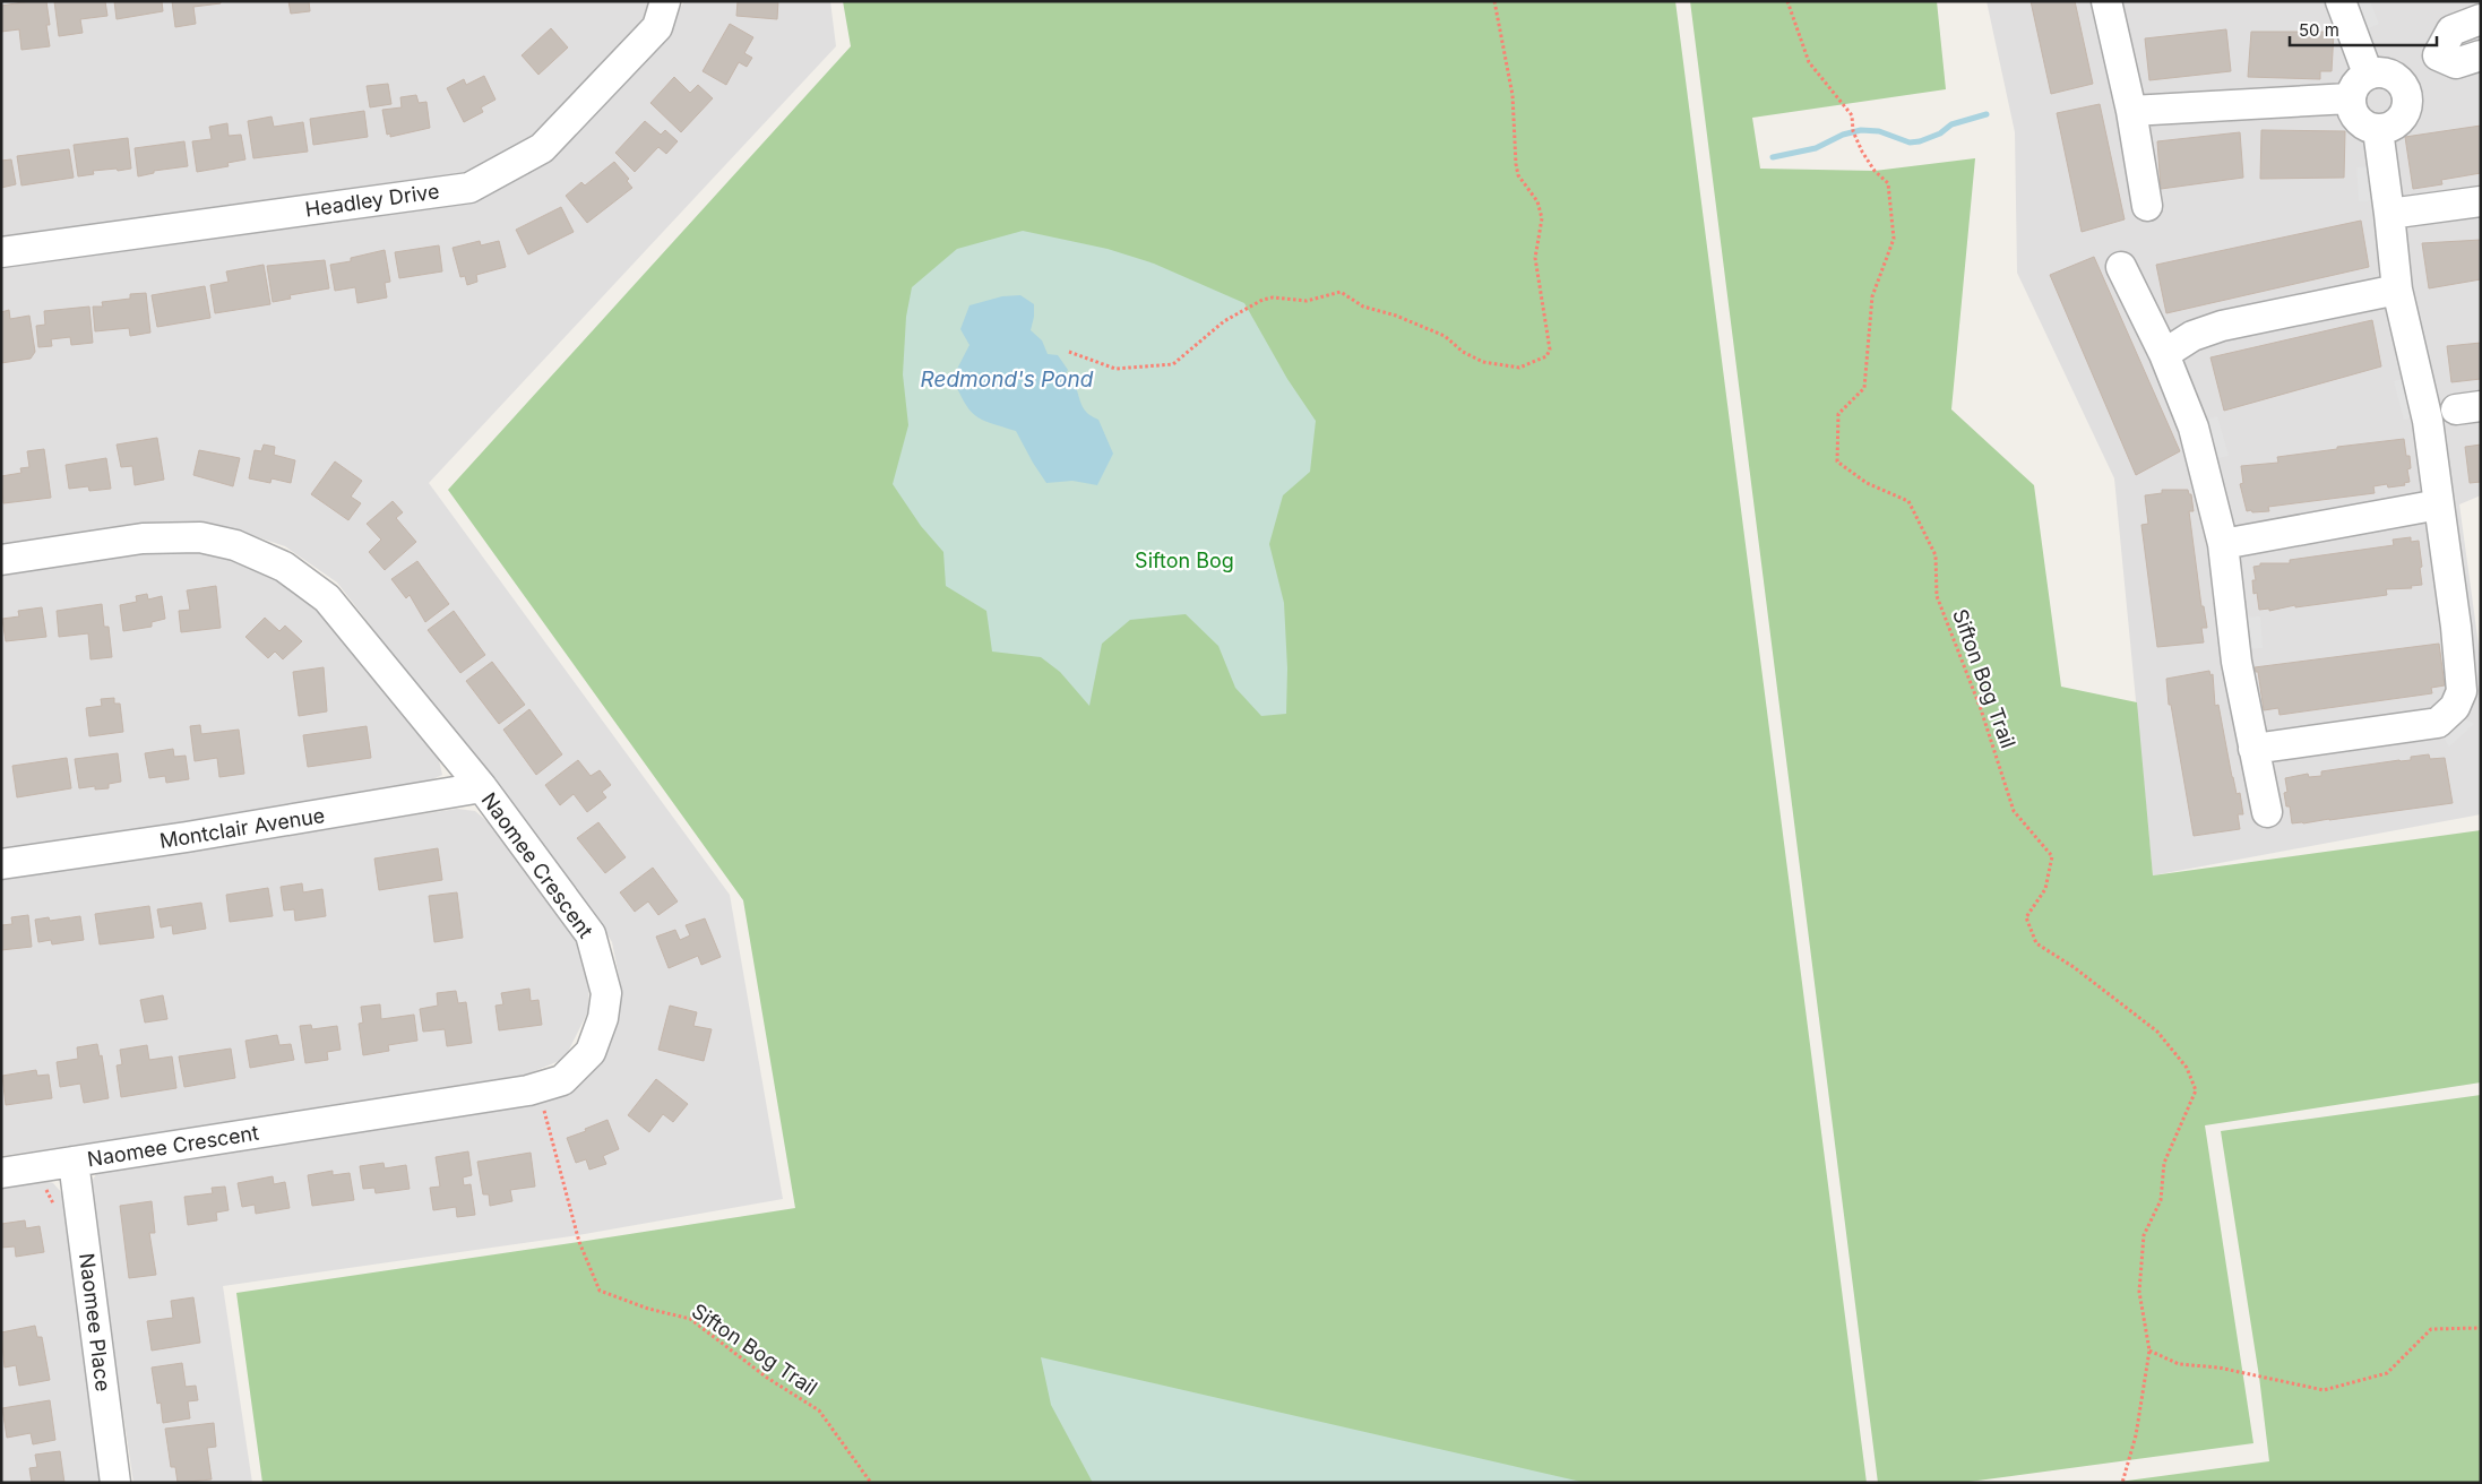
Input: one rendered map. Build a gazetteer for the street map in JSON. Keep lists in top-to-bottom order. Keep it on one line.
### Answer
{"streets":{"street":["Headley Drive","Montclair Avenue","Naomee Crescent","Naomee Place"],"path":["Sifton Bog Trail"]},"crossings":[["Sifton Bog Trail","Naomee Crescent"],["Montclair Avenue","Naomee Crescent"],["Naomee Crescent","Naomee Place"]],"water":["Redmond's Pond"],"parks":["Sifton Bog"],"scale_bar":"50 m"}
